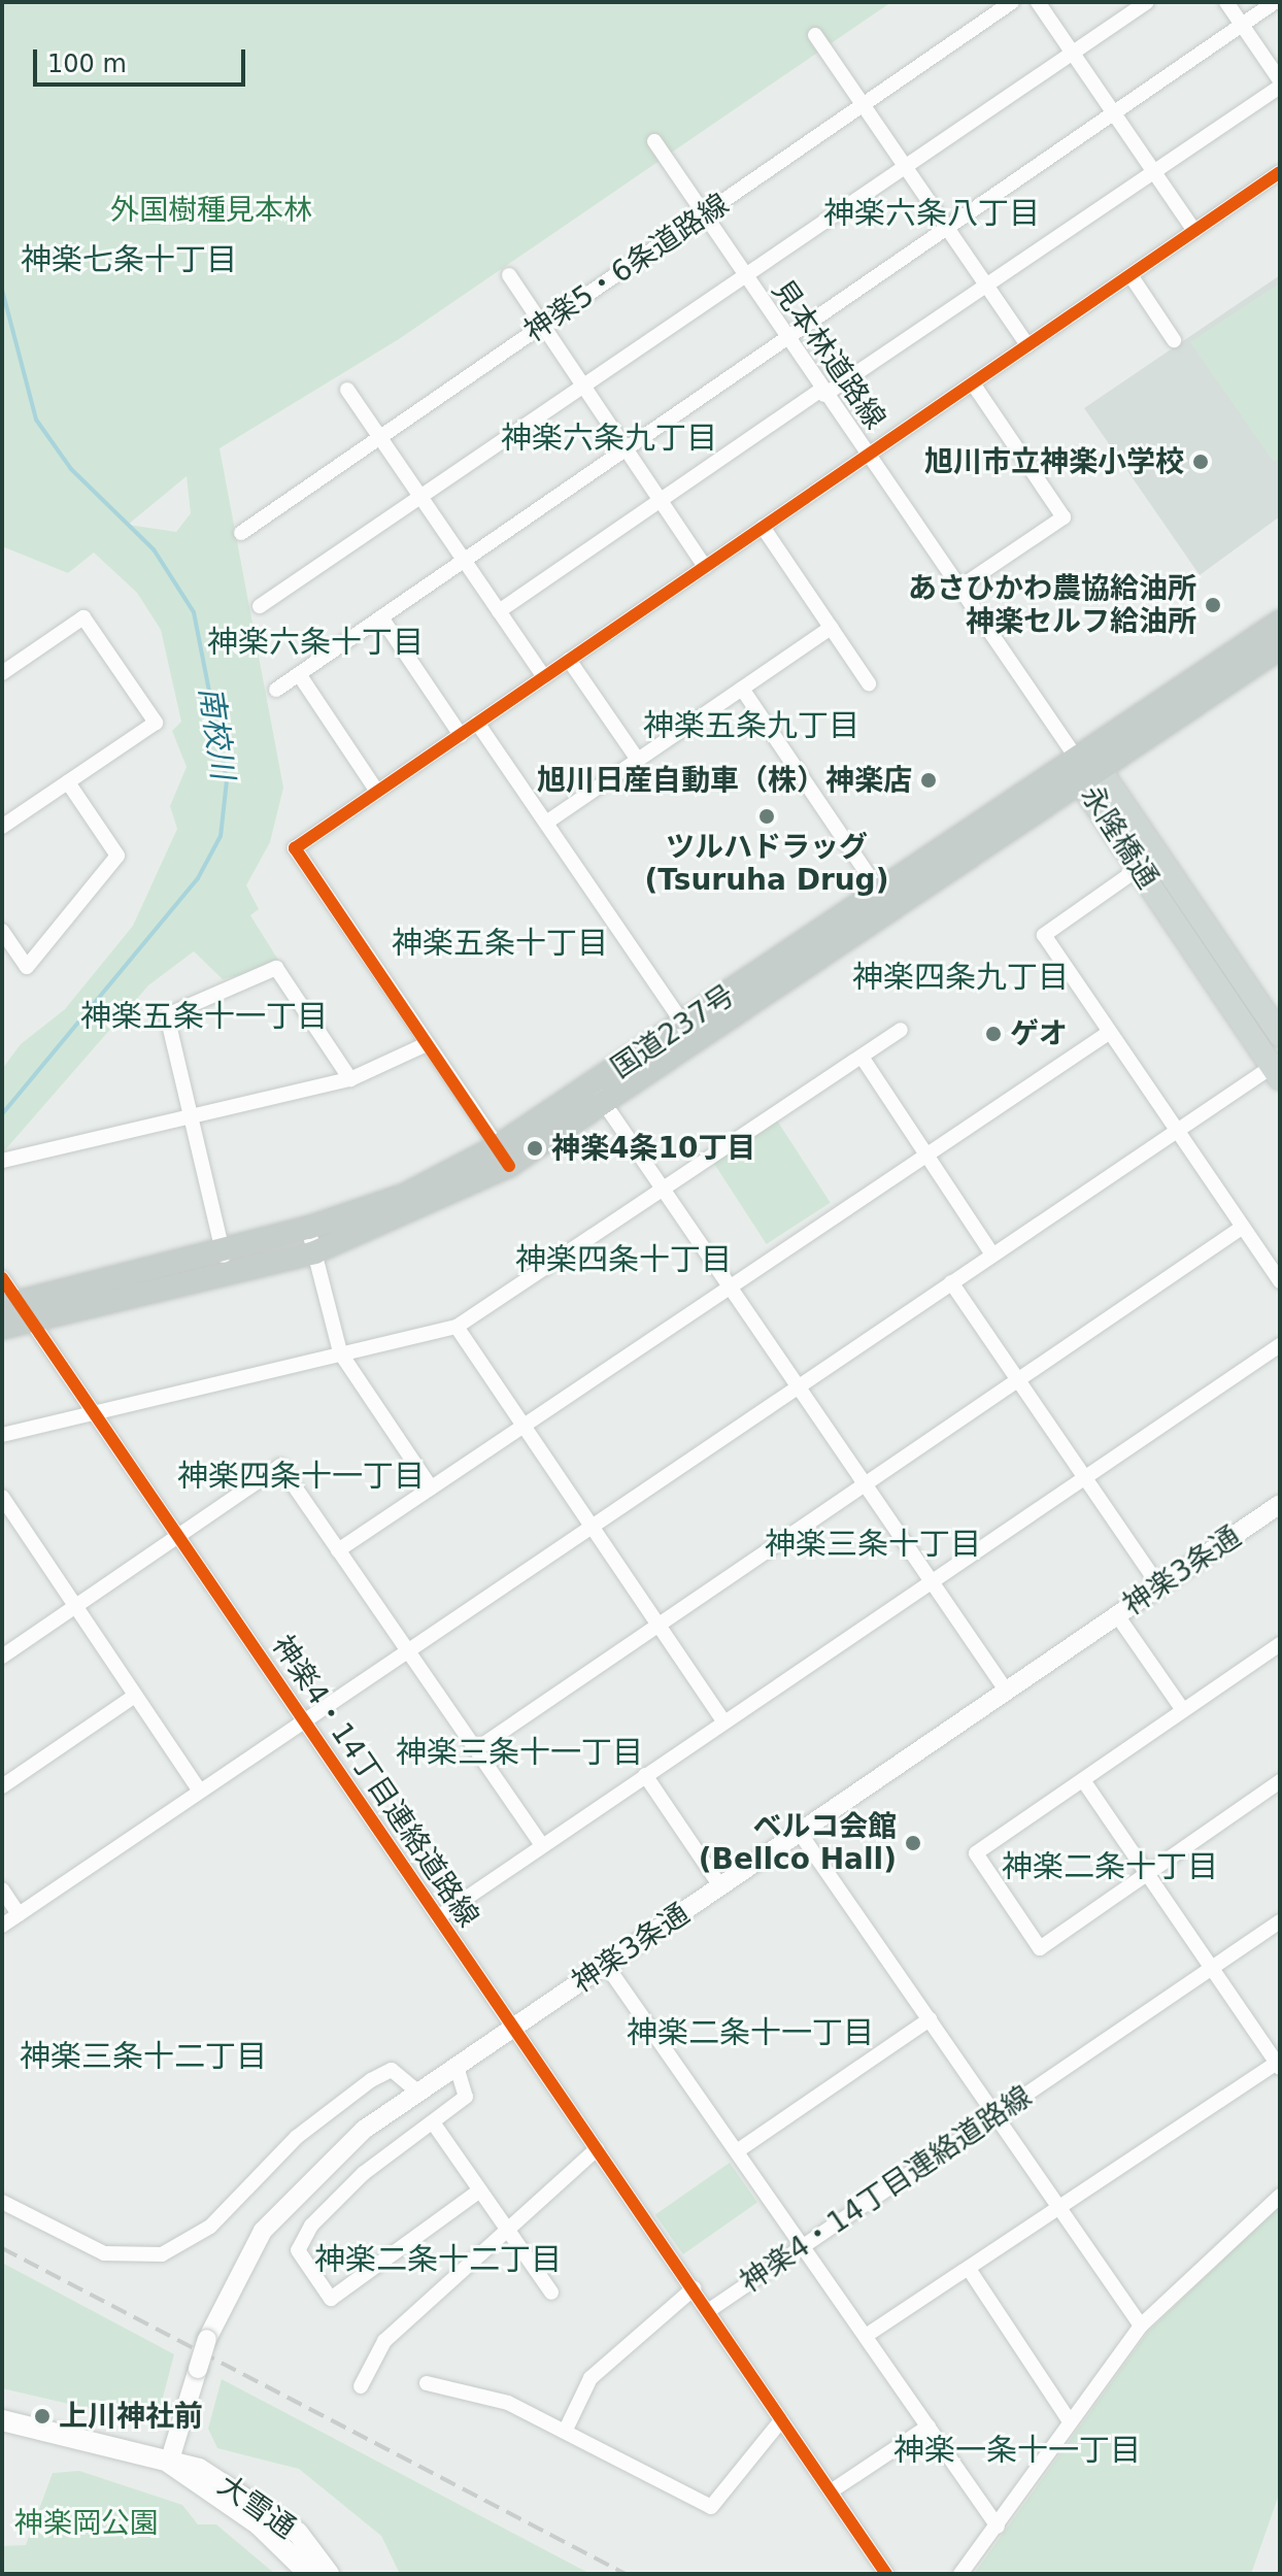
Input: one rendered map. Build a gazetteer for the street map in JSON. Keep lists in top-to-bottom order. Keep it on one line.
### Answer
{"streets":{"highway":["国道237号"],"main road":["永隆橋通","大雪通"],"street":["神楽5・6条道路線","見本林道路線","神楽3条通","神楽4・14丁目連絡道路線"]},"crossings":[["神楽5・6条道路線","見本林道路線"],["見本林道路線","永隆橋通"],["見本林道路線","国道237号"],["永隆橋通","国道237号"],["国道237号","神楽4・14丁目連絡道路線"],["神楽3条通","神楽4・14丁目連絡道路線"],["神楽3条通","大雪通"]],"districts":["神楽六条八丁目","神楽七条十丁目","神楽六条九丁目","神楽六条十丁目","神楽五条九丁目","神楽五条十丁目","神楽四条九丁目","神楽五条十一丁目","神楽四条十丁目","神楽四条十一丁目","神楽三条十丁目","神楽三条十一丁目","神楽二条十丁目","神楽二条十一丁目","神楽三条十二丁目","神楽二条十二丁目","神楽一条十一丁目"],"water":["南校川"],"parks":["外国樹種見本林","神楽岡公園"],"places":["旭川市立神楽小学校","あさひかわ農協給油所 神楽セルフ給油所","旭川日産自動車（株）神楽店","ツルハドラッグ (Tsuruha Drug)","ゲオ","神楽4条10丁目","ベルコ会館 (Bellco Hall)","上川神社前"],"scale_bar":"100 m"}
